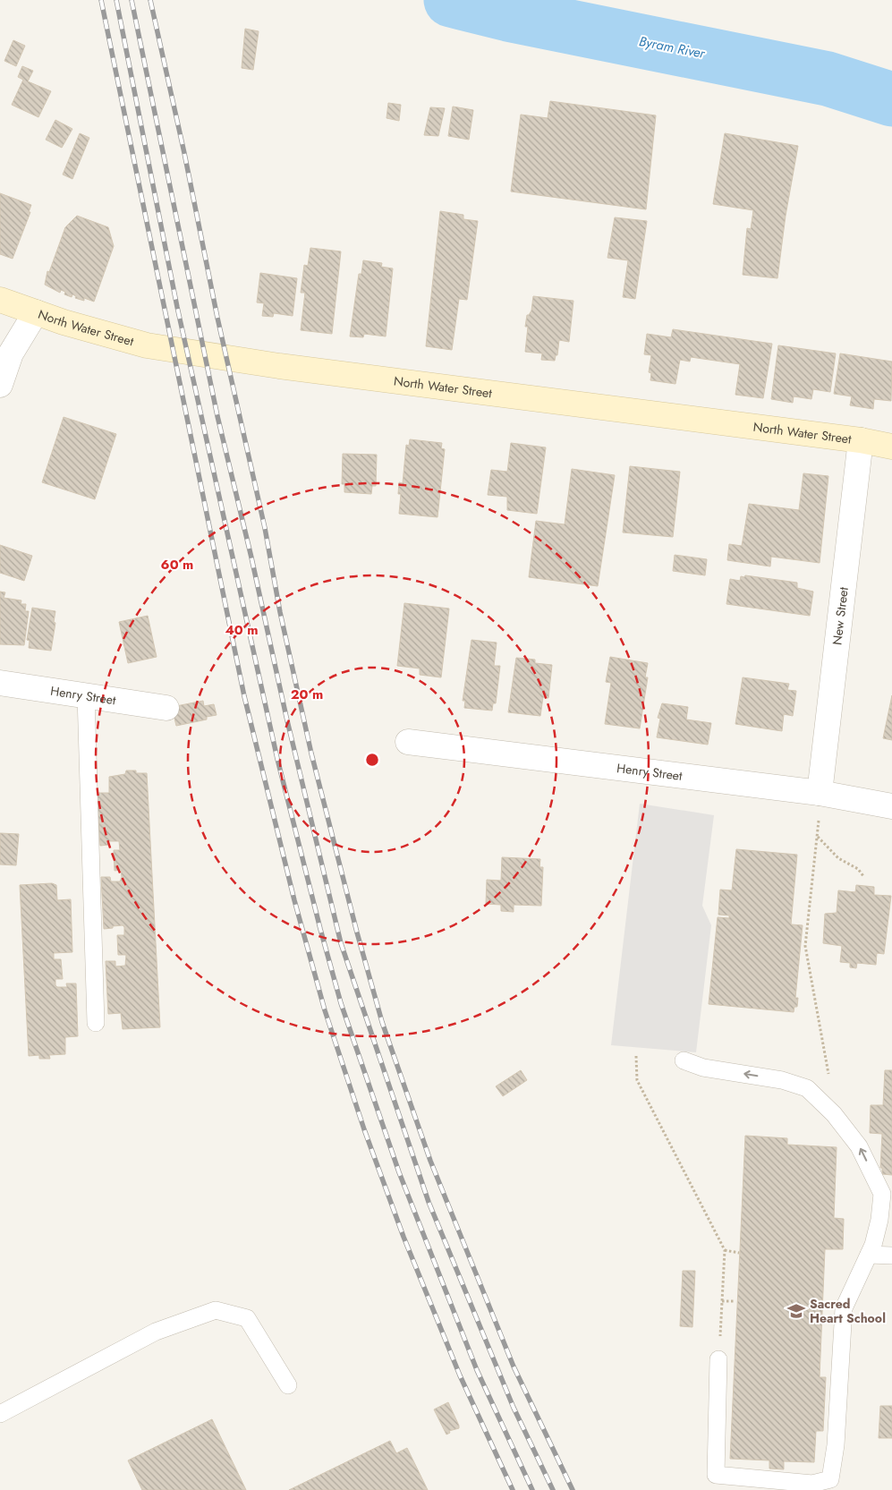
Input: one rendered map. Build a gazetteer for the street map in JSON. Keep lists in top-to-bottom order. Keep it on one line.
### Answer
{"streets":{"street":["North Water Street","New Street","Henry Street"]},"crossings":[["North Water Street","New Street"],["New Street","Henry Street"]],"water":["Byram River"],"places":{"school or university":["Sacred Heart School"]},"rings":["60 m","40 m","20 m"]}
